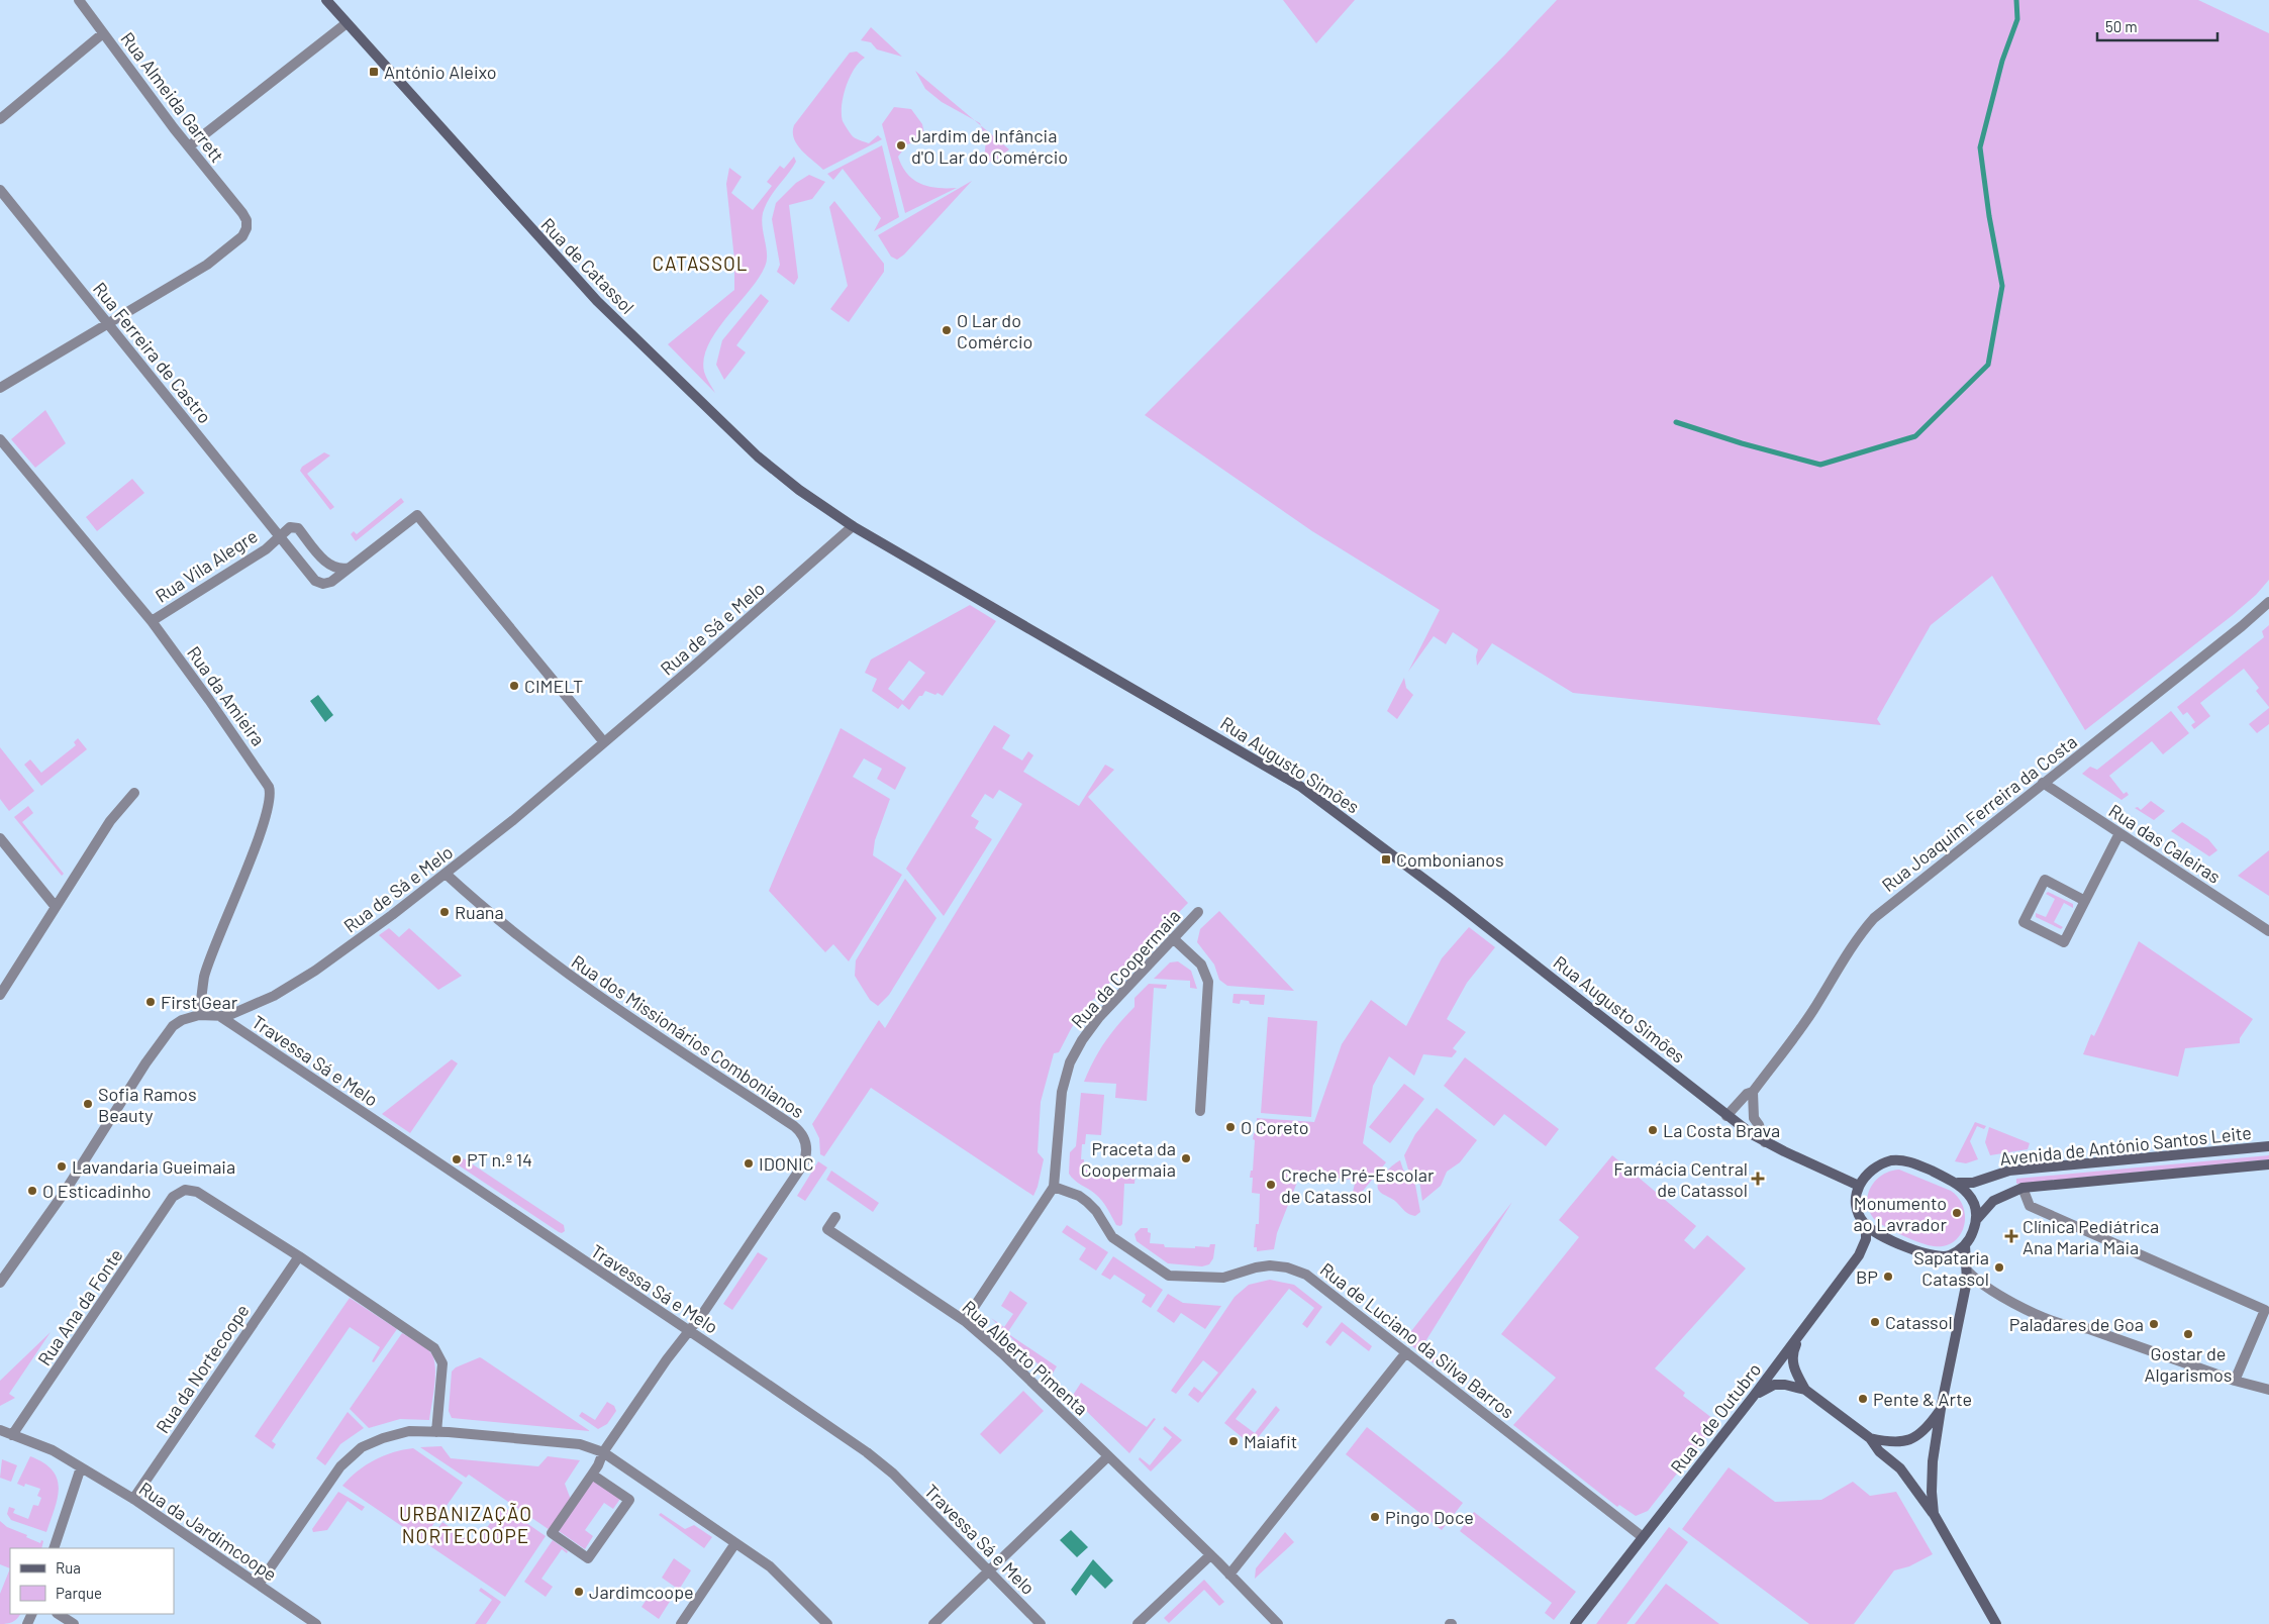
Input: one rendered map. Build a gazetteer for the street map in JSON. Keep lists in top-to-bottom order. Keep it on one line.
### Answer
{"streets":{"main road":["Rua de Catassol","Rua Augusto Simões","Avenida de António Santos Leite","Rua 5 de Outubro"],"street":["Rua Almeida Garrett","Rua Ferreira de Castro","Rua Vila Alegre","Rua de Sá e Melo","Rua da Amieira","Rua Joaquim Ferreira da Costa","Rua das Caleiras","Rua da Coopermaia","Rua dos Missionários Combonianos","Travessa Sá e Melo","Rua Ana da Fonte","Rua de Luciano da Silva Barros","Rua Alberto Pimenta","Rua da Nortecoope","Rua da Jardimcoope"]},"crossings":[["Rua Almeida Garrett","Rua Ferreira de Castro"],["Rua de Catassol","Rua de Sá e Melo"],["Rua de Catassol","Rua Augusto Simões"],["Rua Ferreira de Castro","Rua Vila Alegre"],["Rua Vila Alegre","Rua da Amieira"],["Rua de Sá e Melo","Rua da Amieira"],["Rua de Sá e Melo","Rua Augusto Simões"],["Rua de Sá e Melo","Rua dos Missionários Combonianos"],["Rua de Sá e Melo","Travessa Sá e Melo"],["Rua Augusto Simões","Rua Joaquim Ferreira da Costa"],["Rua Augusto Simões","Avenida de António Santos Leite"],["Rua Augusto Simões","Rua 5 de Outubro"],["Rua Joaquim Ferreira da Costa","Rua das Caleiras"],["Rua da Coopermaia","Rua de Luciano da Silva Barros"],["Rua da Coopermaia","Rua Alberto Pimenta"],["Rua dos Missionários Combonianos","Travessa Sá e Melo"],["Avenida de António Santos Leite","Rua 5 de Outubro"],["Rua Ana da Fonte","Rua da Nortecoope"],["Rua Ana da Fonte","Rua da Jardimcoope"],["Rua de Luciano da Silva Barros","Rua 5 de Outubro"],["Rua da Nortecoope","Rua da Jardimcoope"]],"districts":["CATASSOL","URBANIZAÇÃO NORTECOOPE"],"places":{"transit":["António Aleixo","Combonianos"],"other":["Jardim de Infância d'O Lar do Comércio","O Lar do Comércio","CIMELT","Ruana","First Gear","Sofia Ramos Beauty","O Coreto","La Costa Brava","Praceta da Coopermaia","PT n.º 14","IDONIC","Lavandaria Gueimaia","Creche Pré-Escolar de Catassol","O Esticadinho","Monumento ao Lavrador","Sapataria Catassol","BP","Catassol","Paladares de Goa","Gostar de Algarismos","Pente & Arte","Maiafit","Pingo Doce","Jardimcoope"],"health":["Farmácia Central de Catassol","Clínica Pediátrica Ana Maria Maia"]},"legend":["Rua","Parque"],"scale_bar":"50 m"}
